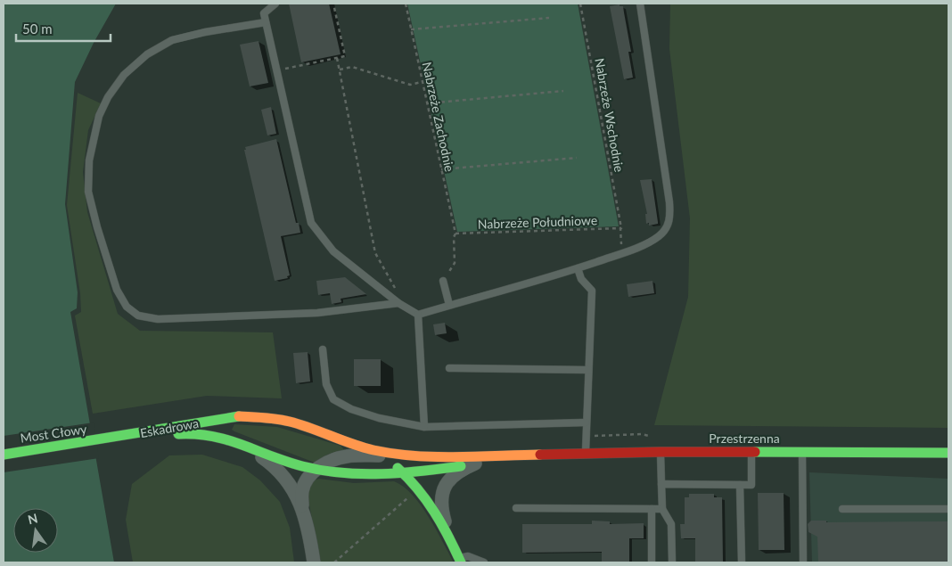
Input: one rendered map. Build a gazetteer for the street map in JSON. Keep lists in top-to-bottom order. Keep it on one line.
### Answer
{"streets":{"street":["Eskadrowa","Most Cłowy","Przestrzenna"],"path":["Nabrzeże Wschodnie","Nabrzeże Zachodnie","Nabrzeże Południowe"]},"crossings":[["Nabrzeże Wschodnie","Nabrzeże Południowe"],["Nabrzeże Zachodnie","Nabrzeże Południowe"],["Eskadrowa","Most Cłowy"],["Eskadrowa","Przestrzenna"]],"scale_bar":"50 m","north":"top"}
